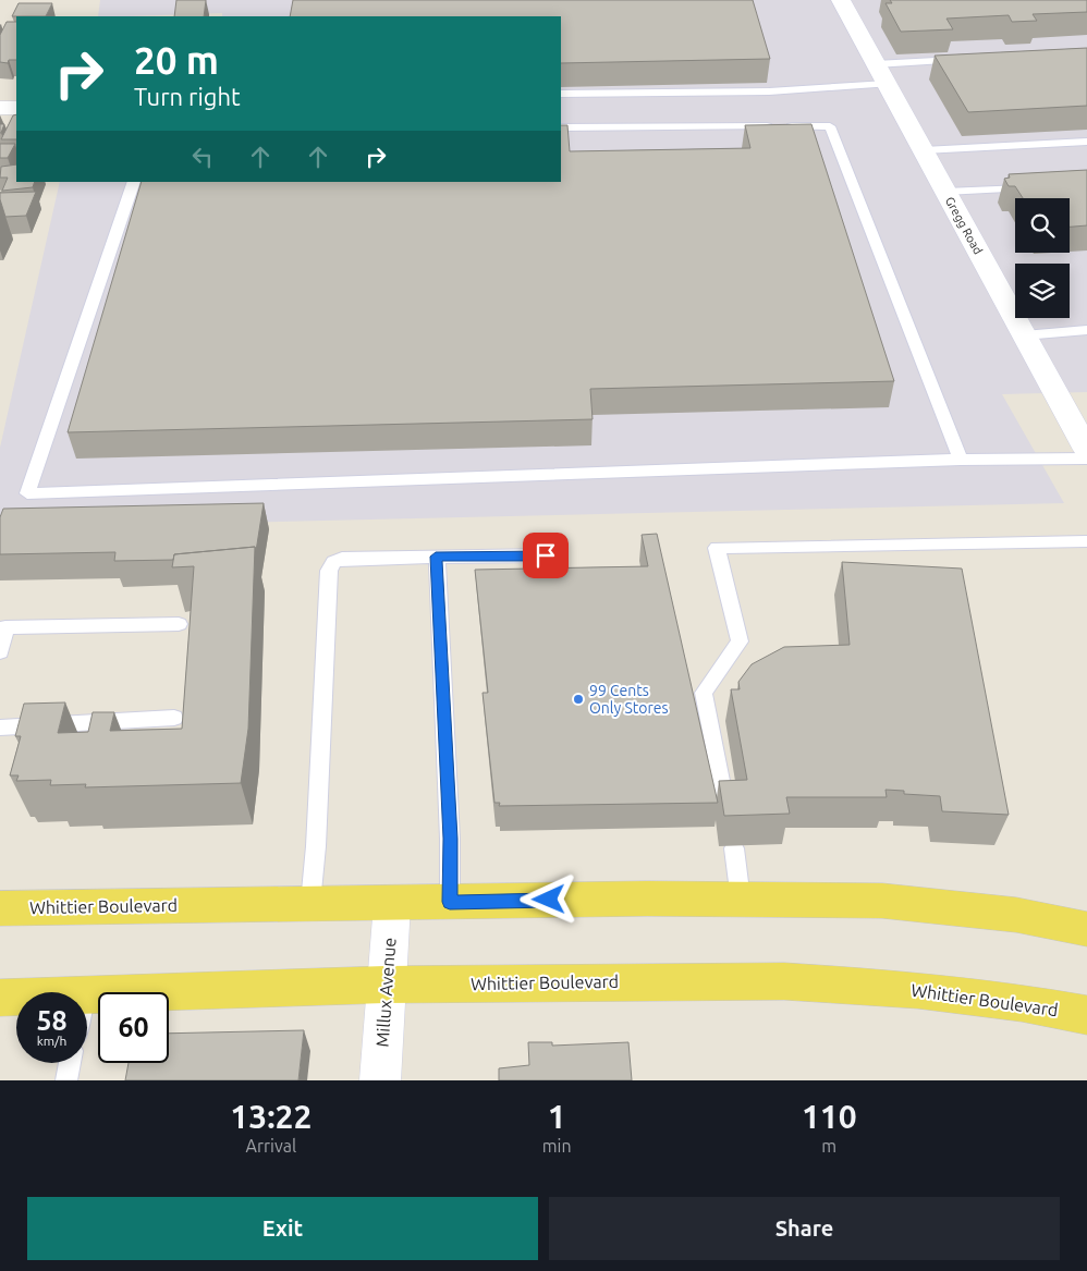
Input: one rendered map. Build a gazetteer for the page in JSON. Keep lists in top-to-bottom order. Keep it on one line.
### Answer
{"streets":{"main road":["Whittier Boulevard"],"street":["Gregg Road","Millux Avenue"]},"crossings":[["Whittier Boulevard","Millux Avenue"]],"places":["99 Cents Only Stores"],"page":{"turn":["20 m","Turn right"],"speed":"58 km/h","limit":"60","eta":["13:22","Arrival","1","min","110","m"],"buttons":["Exit","Share"]}}
